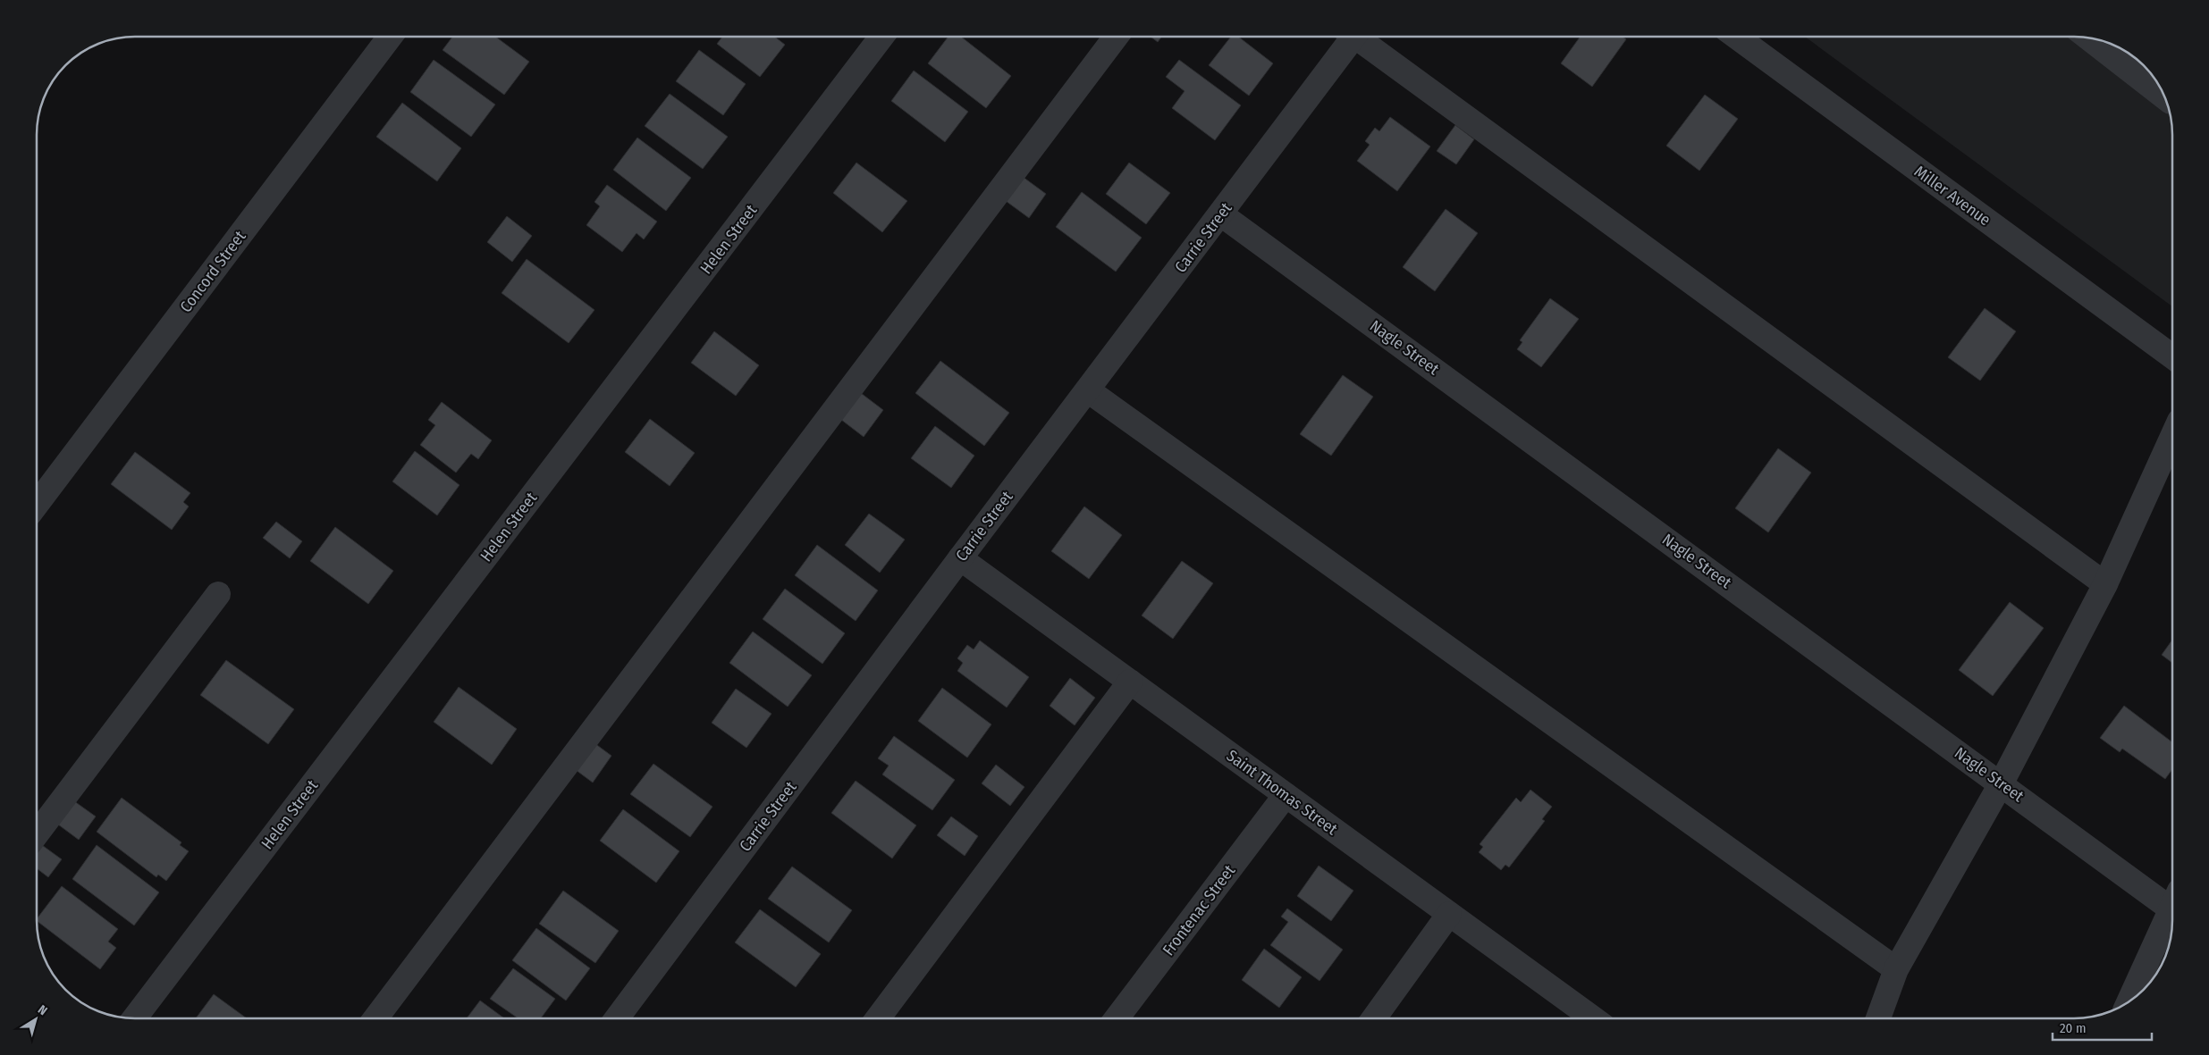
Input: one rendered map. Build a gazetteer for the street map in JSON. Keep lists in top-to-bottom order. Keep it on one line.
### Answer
{"streets":{"street":["Miller Avenue","Carrie Street","Helen Street","Concord Street","Nagle Street","Saint Thomas Street","Frontenac Street"]},"crossings":[["Carrie Street","Nagle Street"],["Carrie Street","Saint Thomas Street"],["Saint Thomas Street","Frontenac Street"]],"scale_bar":"20 m","north":"top right"}
